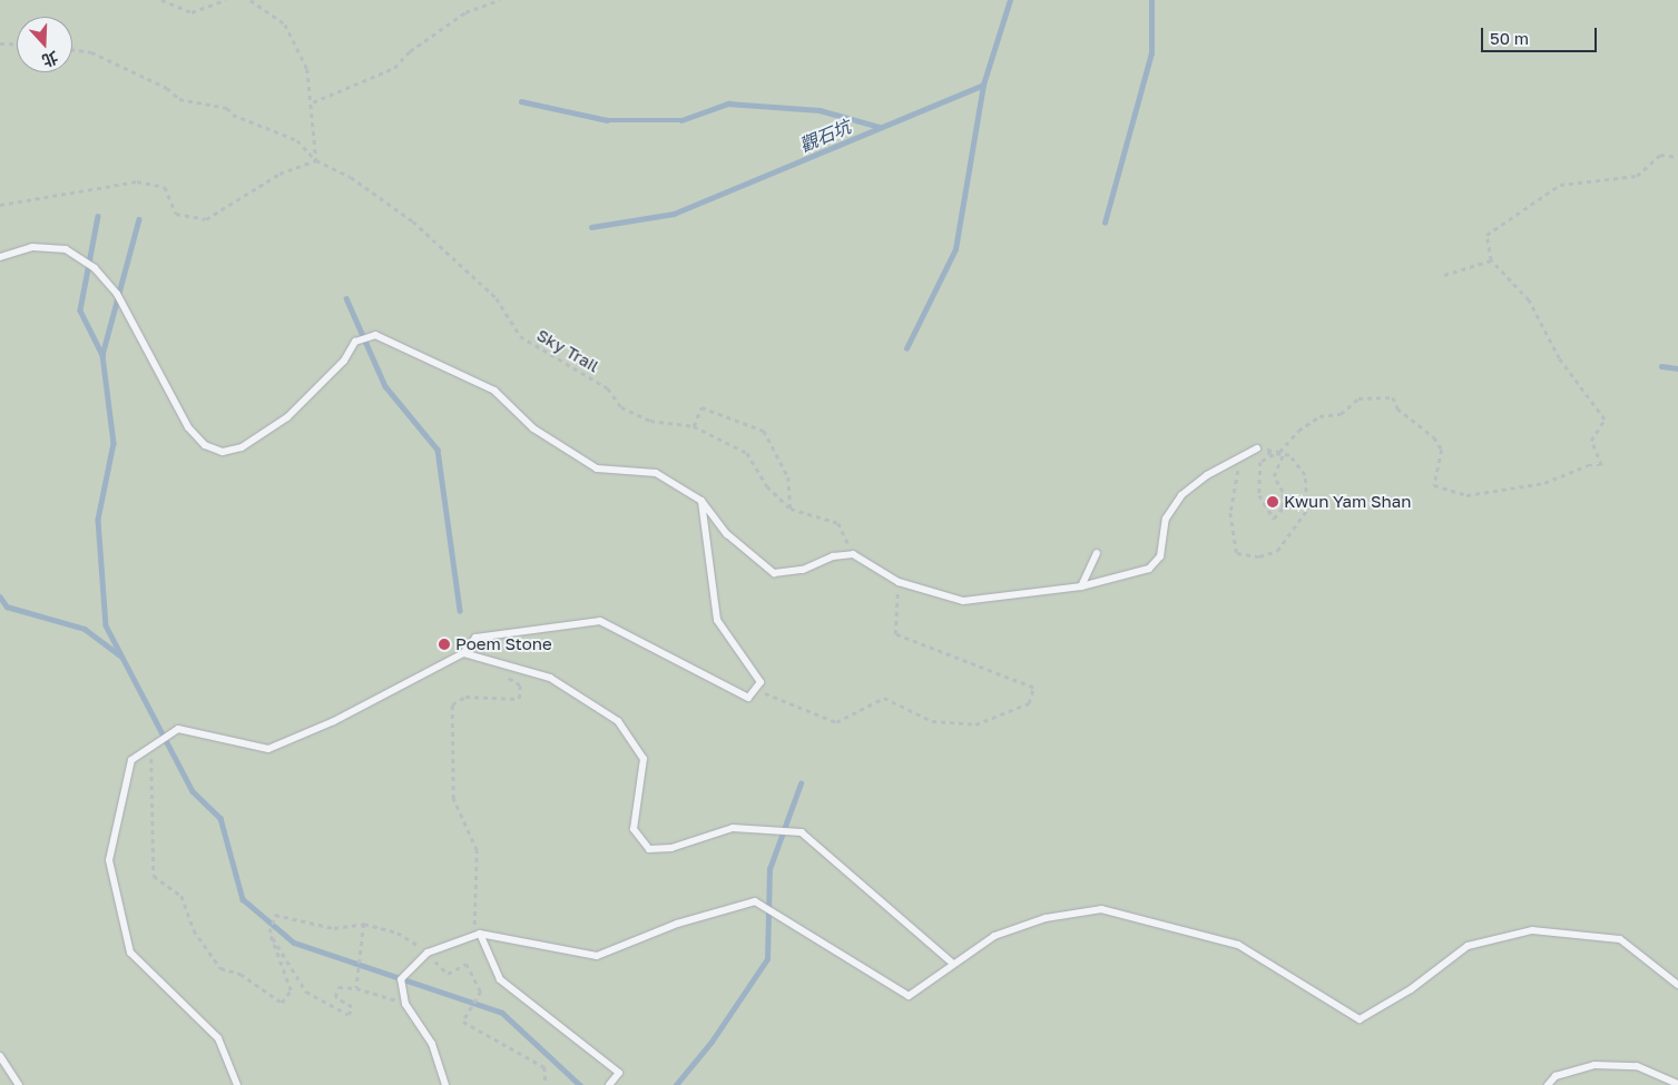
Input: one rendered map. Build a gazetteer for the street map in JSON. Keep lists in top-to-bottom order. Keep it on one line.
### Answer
{"streets":{"path":["Sky Trail"]},"water":["觀石坑"],"places":["Kwun Yam Shan","Poem Stone"],"scale_bar":"50 m","north":"bottom"}
